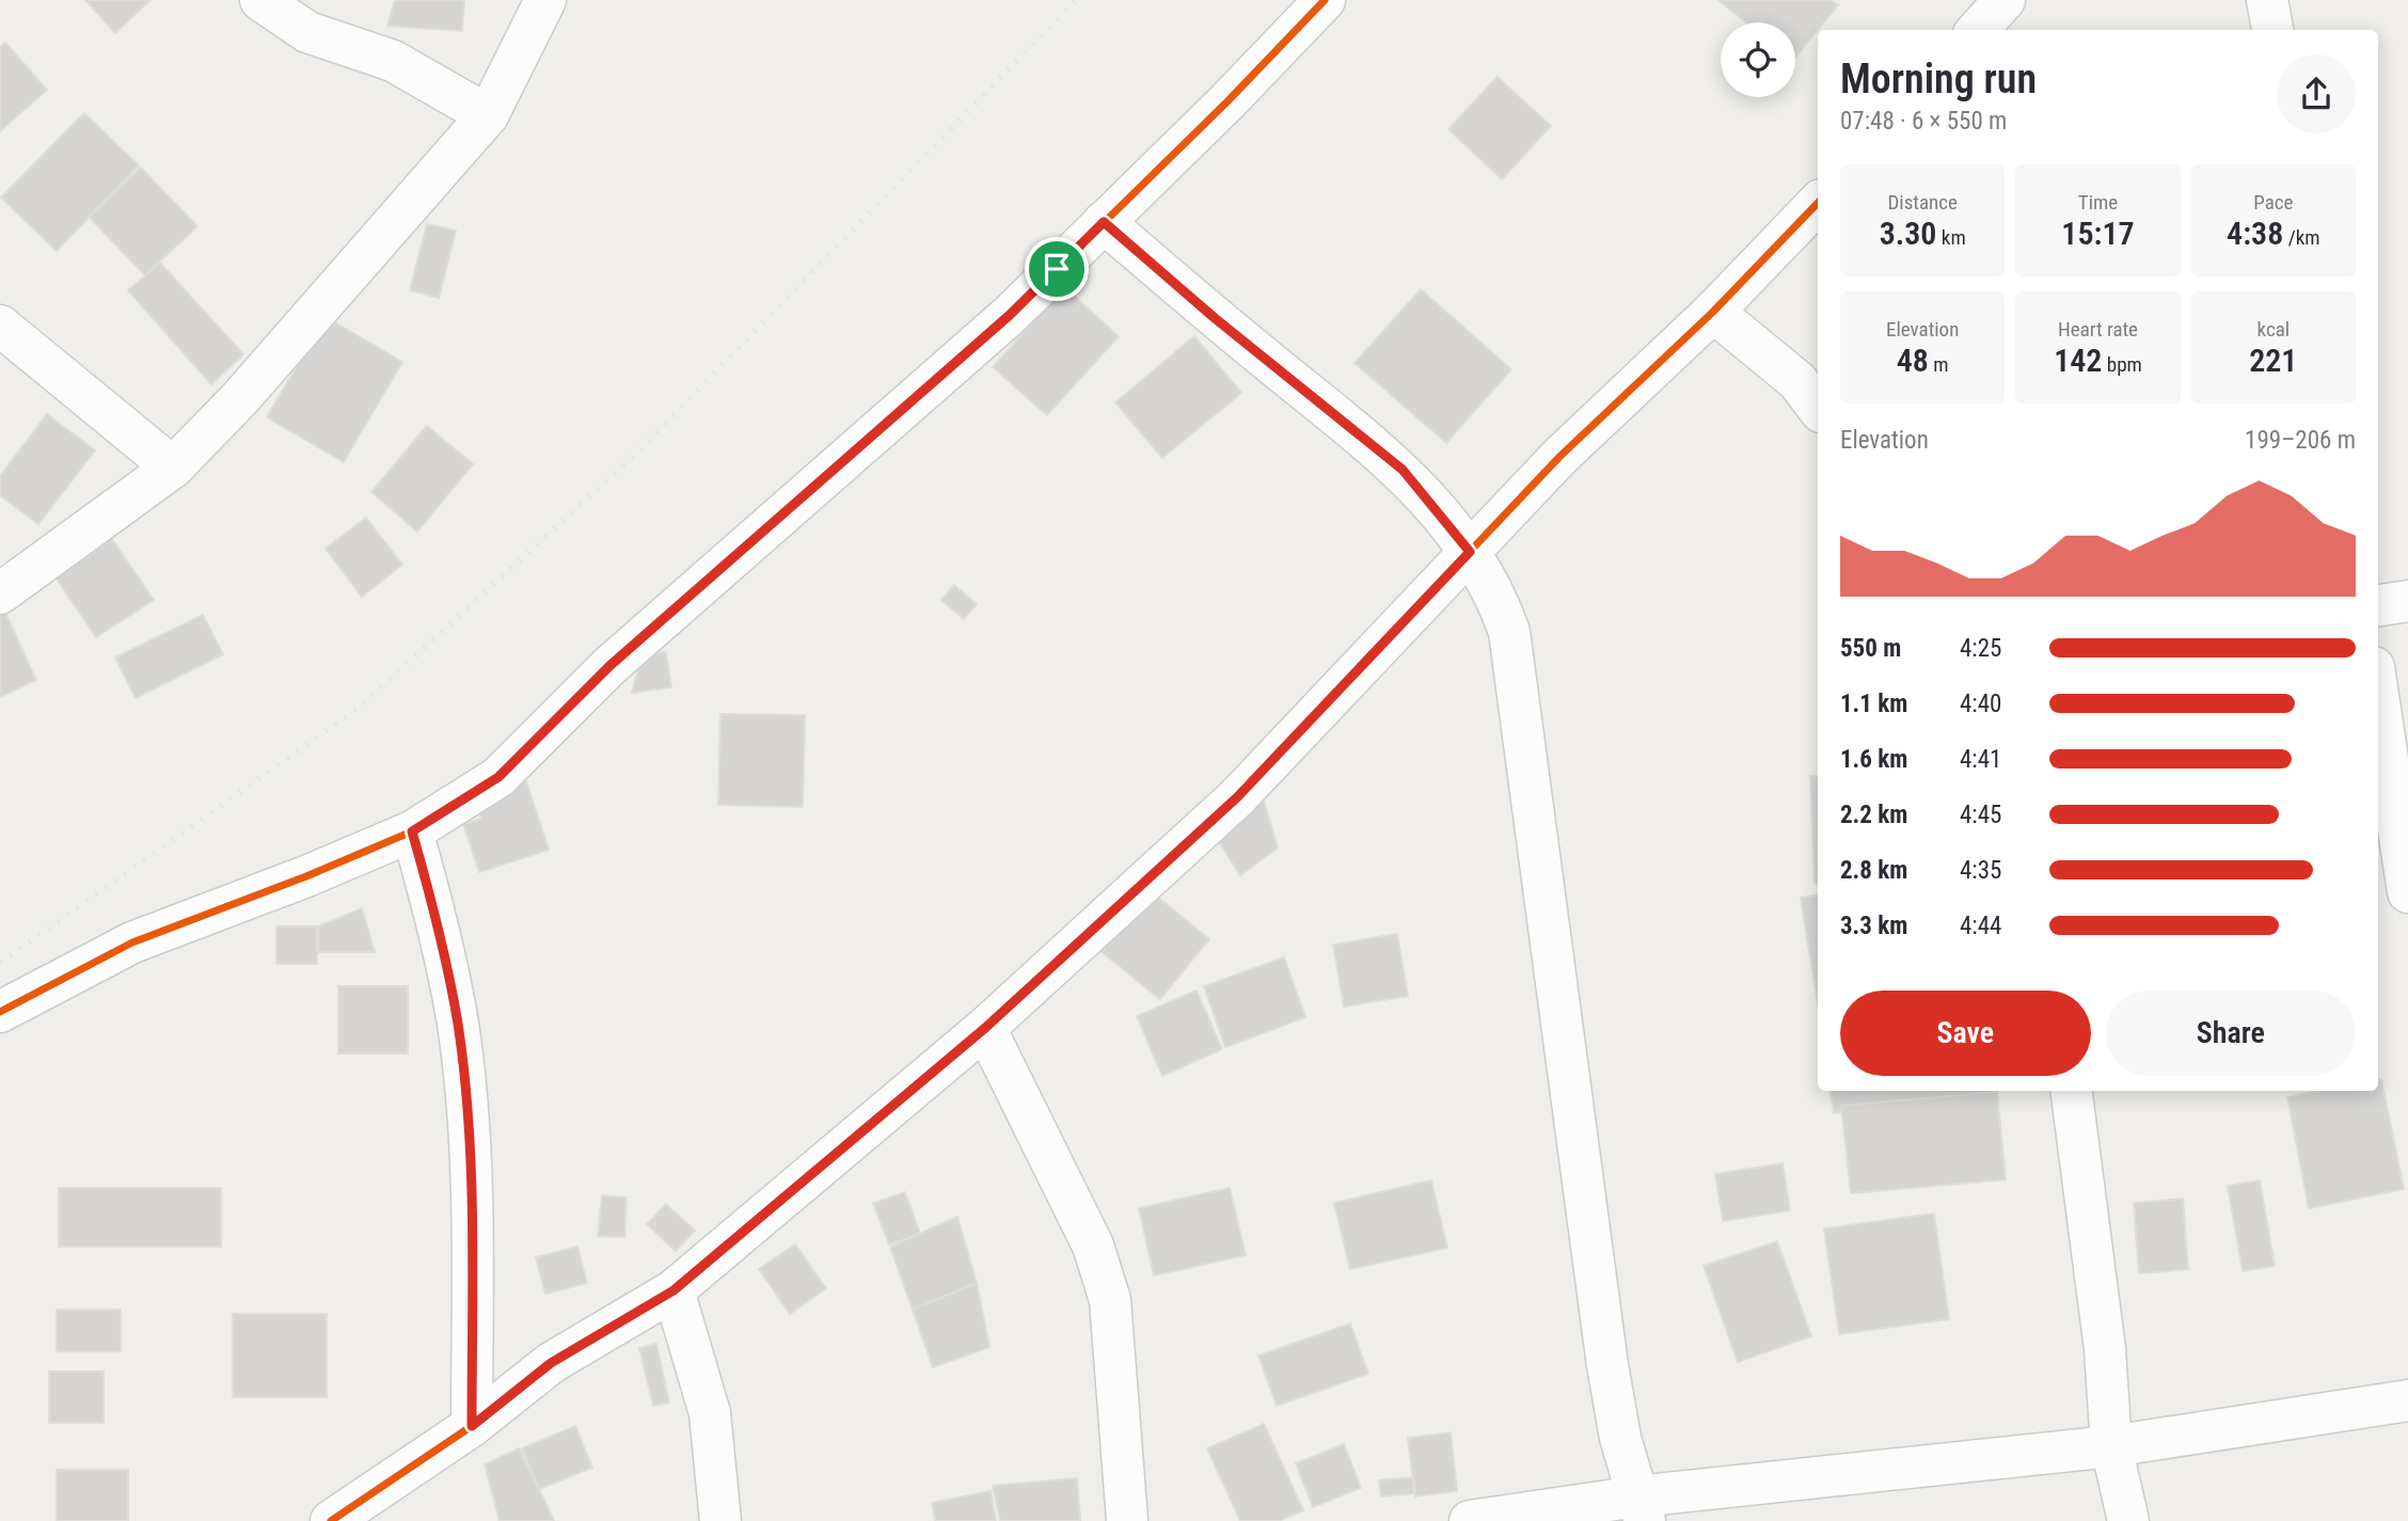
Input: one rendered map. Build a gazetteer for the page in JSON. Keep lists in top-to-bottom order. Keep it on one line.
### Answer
{"page":{"heading":["Morning run","07:48 · 6 × 550 m"],"stats":[["Distance","3.30 km"],["Time","15:17"],["Pace","4:38 /km"],["Elevation","48 m"],["Heart rate","142 bpm"],["kcal","221"]],"chart":["Elevation","199–206 m"],"list":[{"name":"550 m","note":"4:25"},{"name":"1.1 km","note":"4:40"},{"name":"1.6 km","note":"4:41"},{"name":"2.2 km","note":"4:45"},{"name":"2.8 km","note":"4:35"},{"name":"3.3 km","note":"4:44"}],"buttons":["Save","Share"]}}
